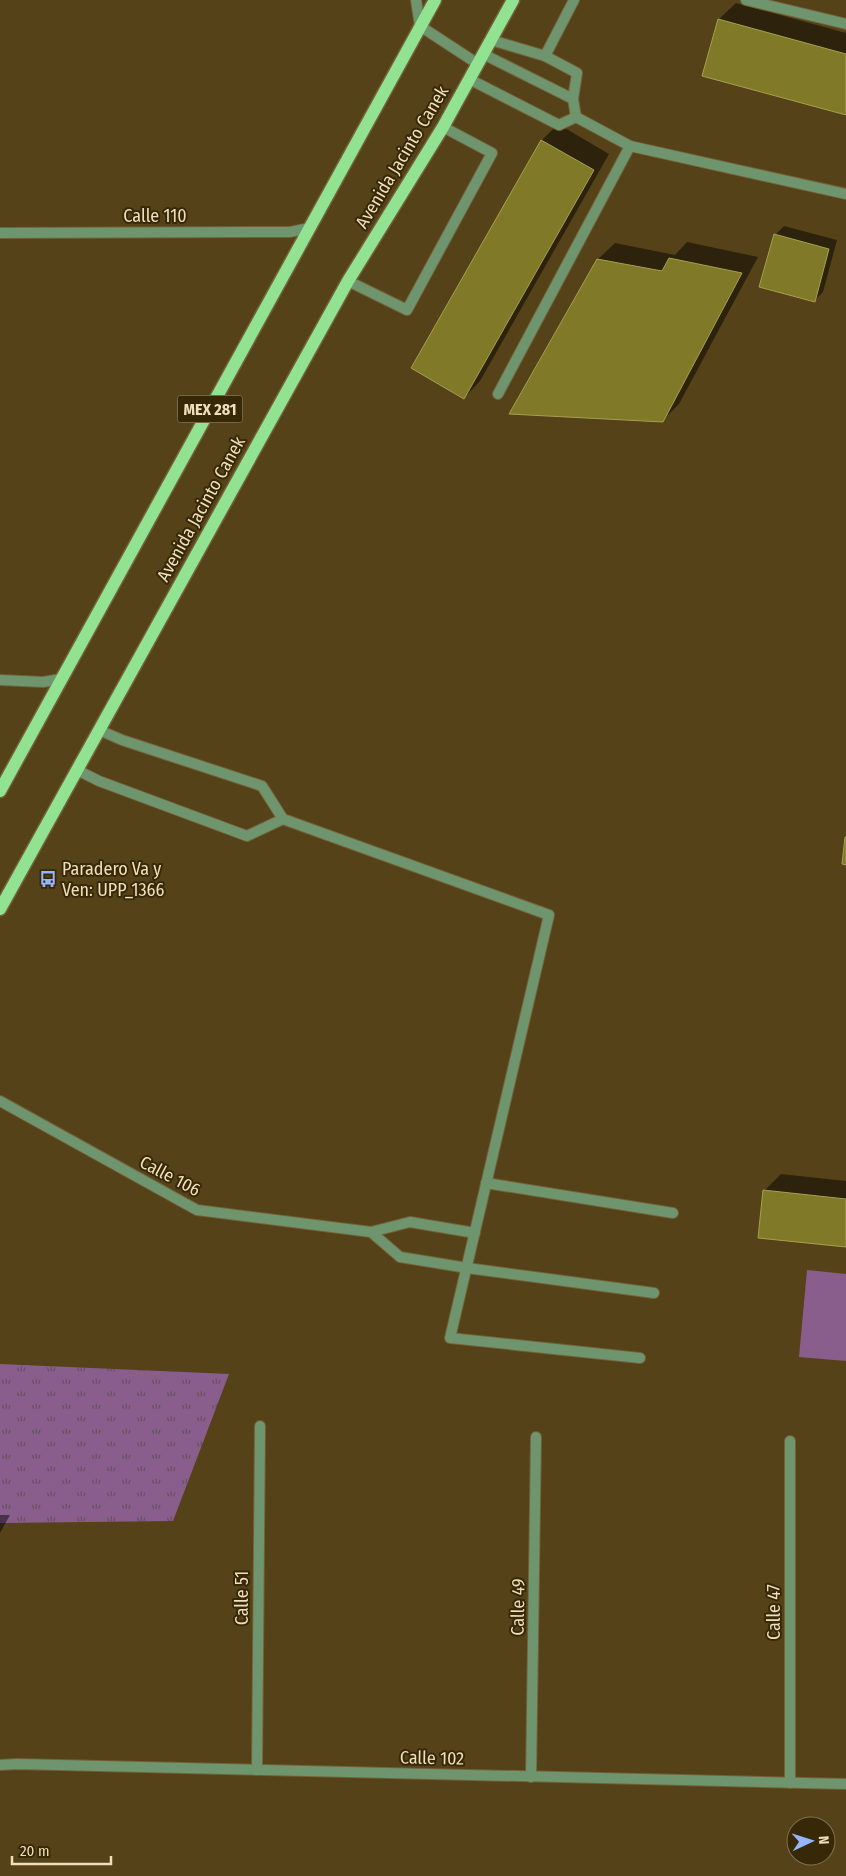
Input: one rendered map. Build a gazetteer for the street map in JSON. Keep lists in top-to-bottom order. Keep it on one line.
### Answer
{"streets":{"main road":["Avenida Jacinto Canek","MEX 281"],"street":["Calle 110","Calle 106","Calle 51","Calle 49","Calle 47","Calle 102"]},"crossings":[["Calle 110","MEX 281"],["Calle 51","Calle 102"],["Calle 49","Calle 102"],["Calle 47","Calle 102"]],"places":{"bus stop":["Paradero Va y Ven: UPP_1366"]},"scale_bar":"20 m","north":"right"}
